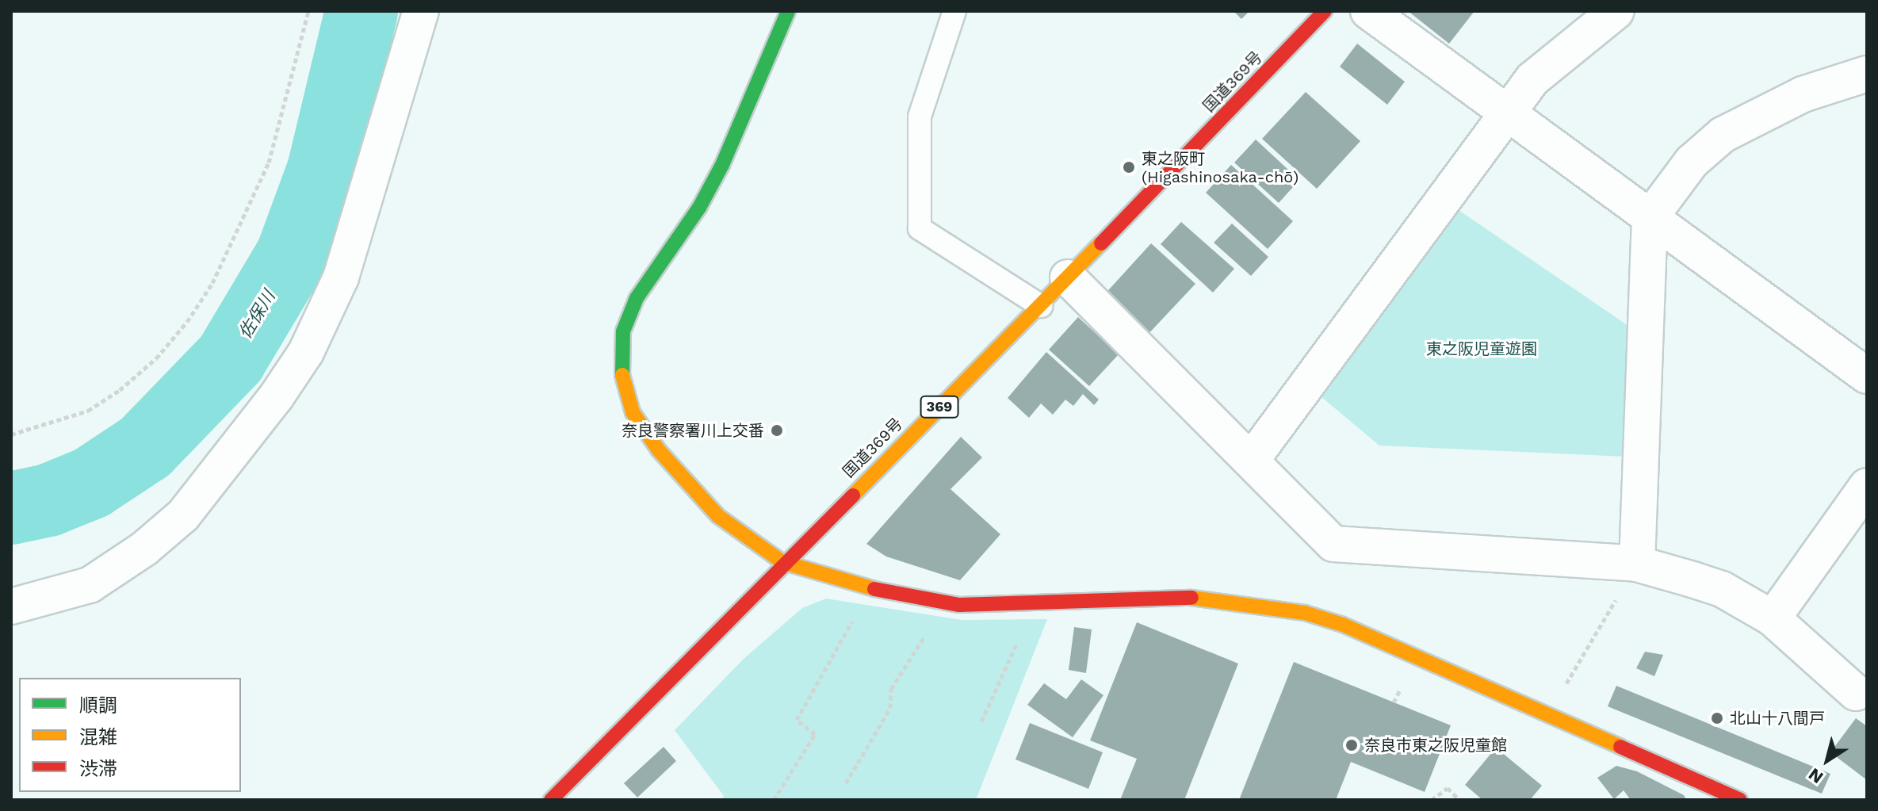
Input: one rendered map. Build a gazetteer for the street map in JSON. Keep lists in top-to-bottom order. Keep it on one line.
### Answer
{"streets":{"main road":["国道369号","369"]},"water":["佐保川"],"parks":["東之阪児童遊園"],"places":["東之阪町 (Higashinosaka-chō)","奈良警察署川上交番","北山十八間戸","奈良市東之阪児童館"],"legend":["順調","混雑","渋滞"],"north":"bottom left"}
